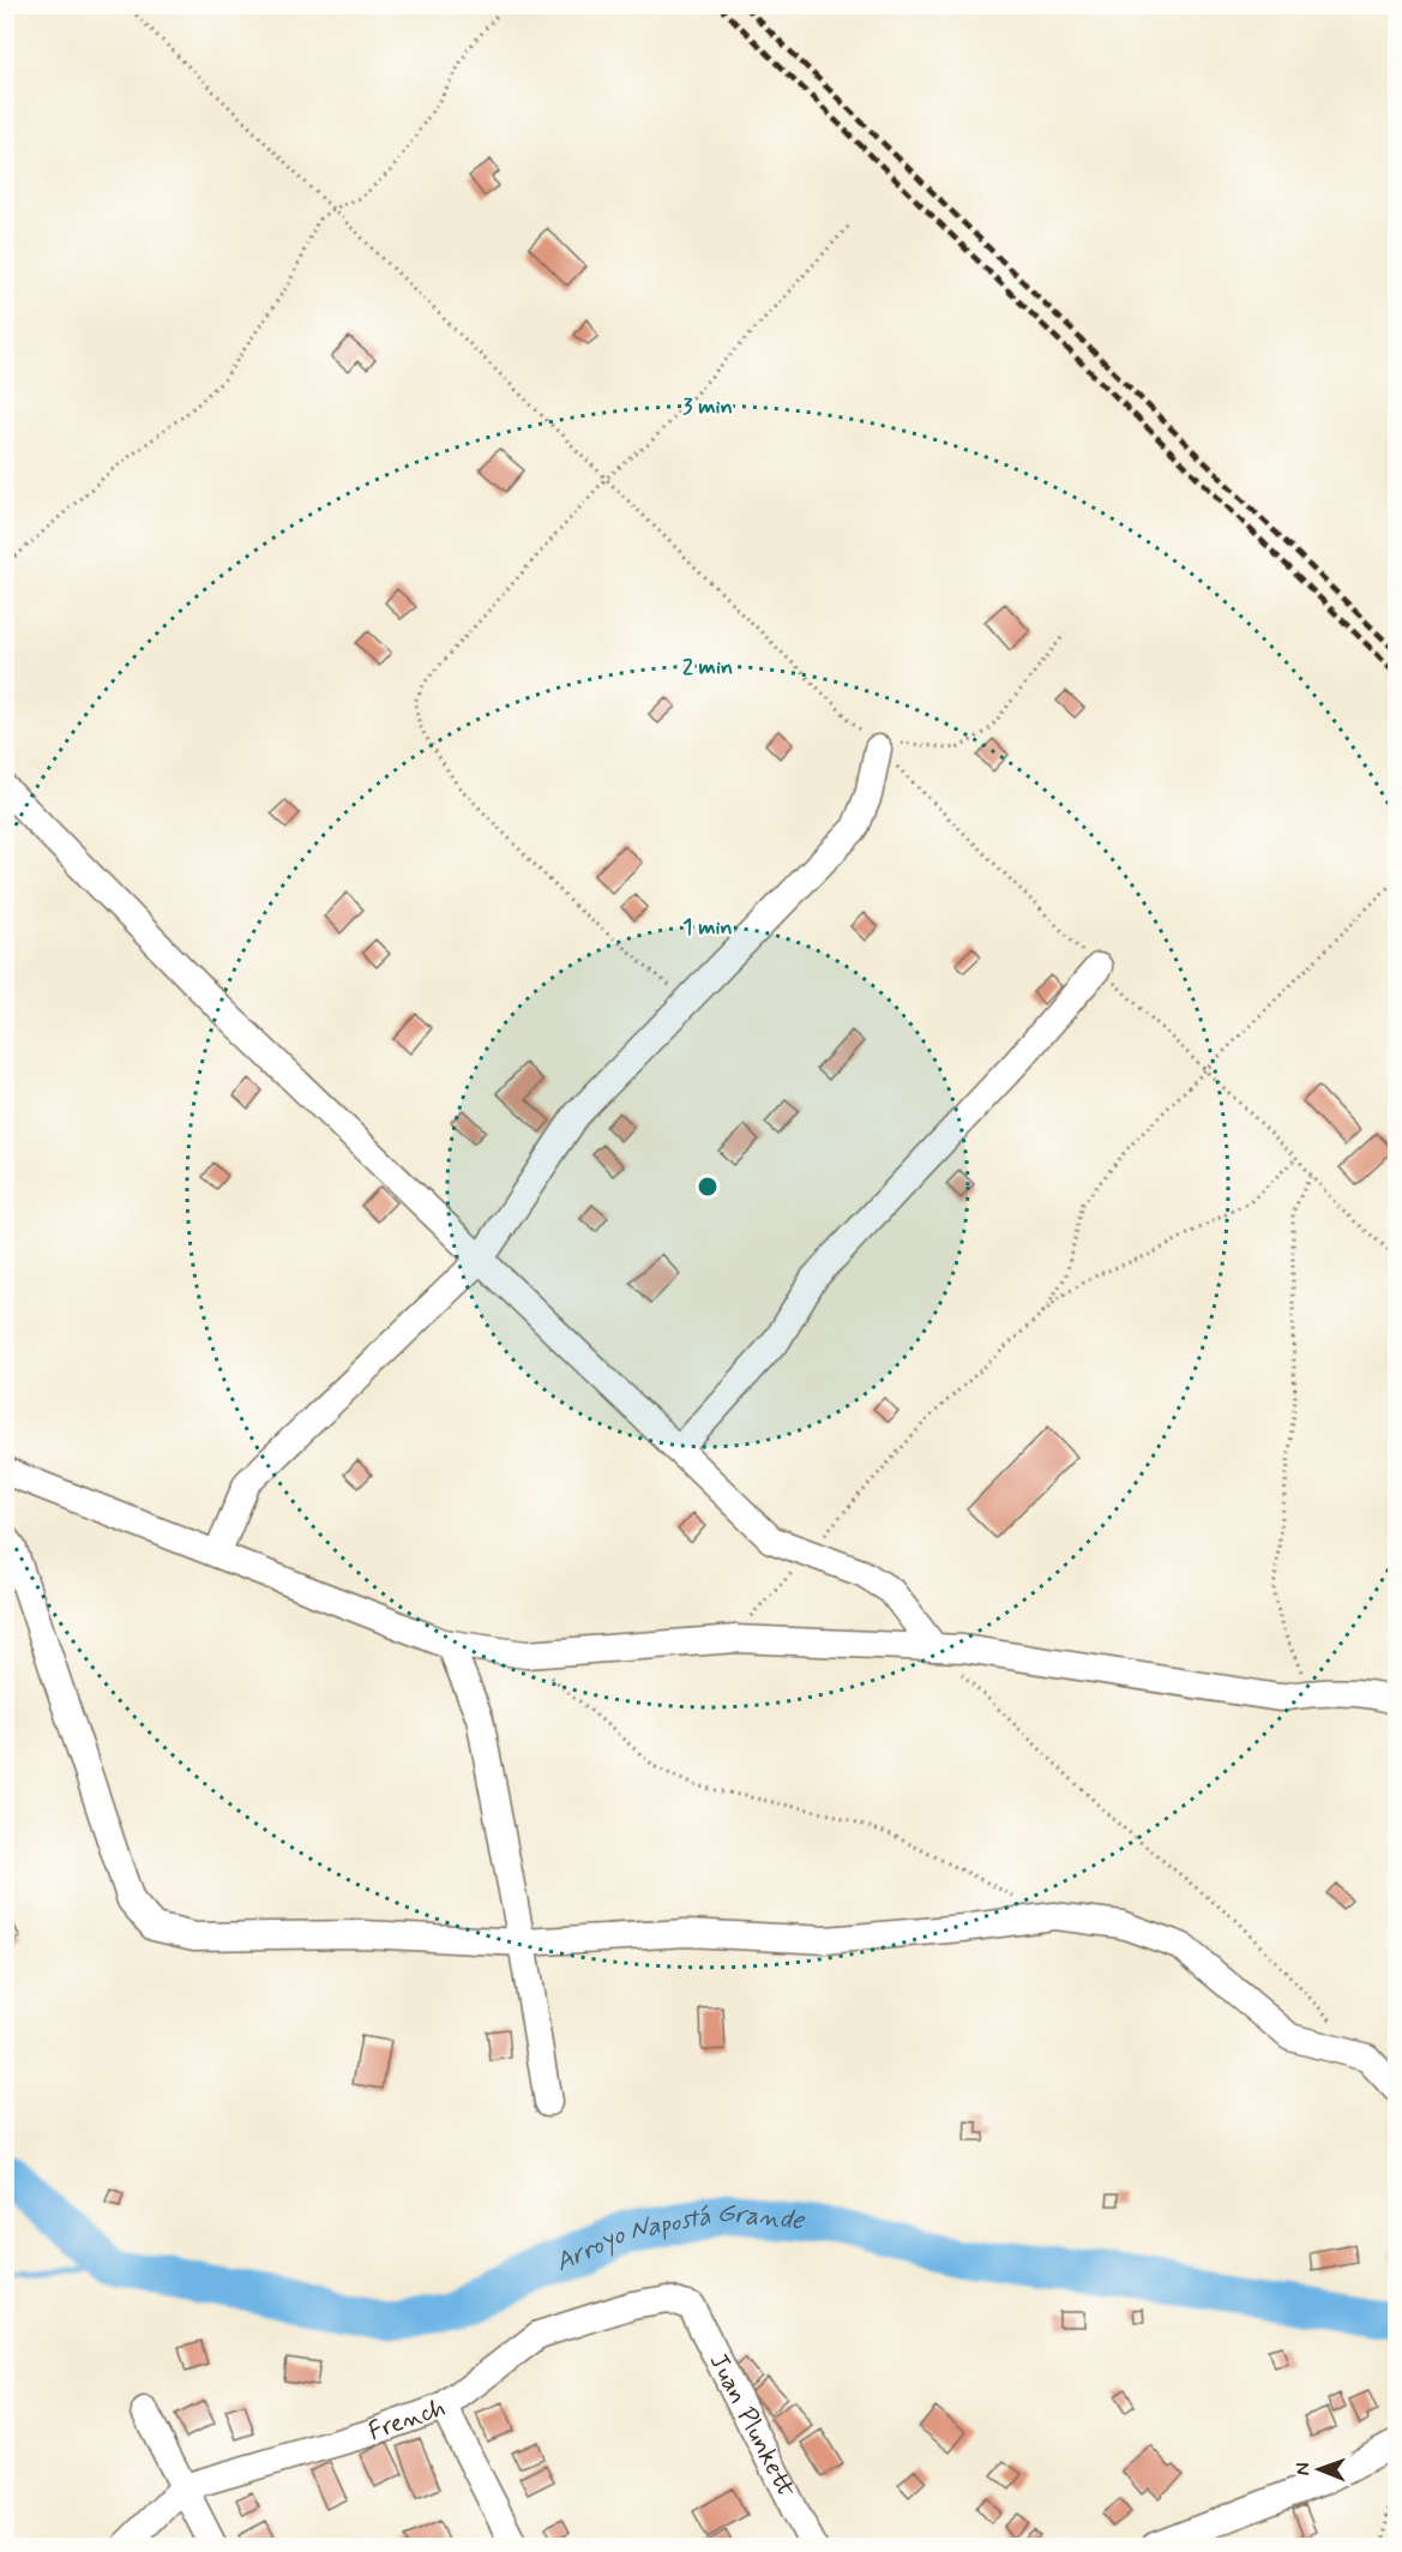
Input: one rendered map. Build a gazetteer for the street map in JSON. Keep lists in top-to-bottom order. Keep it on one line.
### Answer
{"streets":{"street":["French","Juan Plunkett"]},"crossings":[["French","Juan Plunkett"]],"water":["Arroyo Napostá Grande"],"north":"left","rings":["3 min","2 min","1 min"]}
